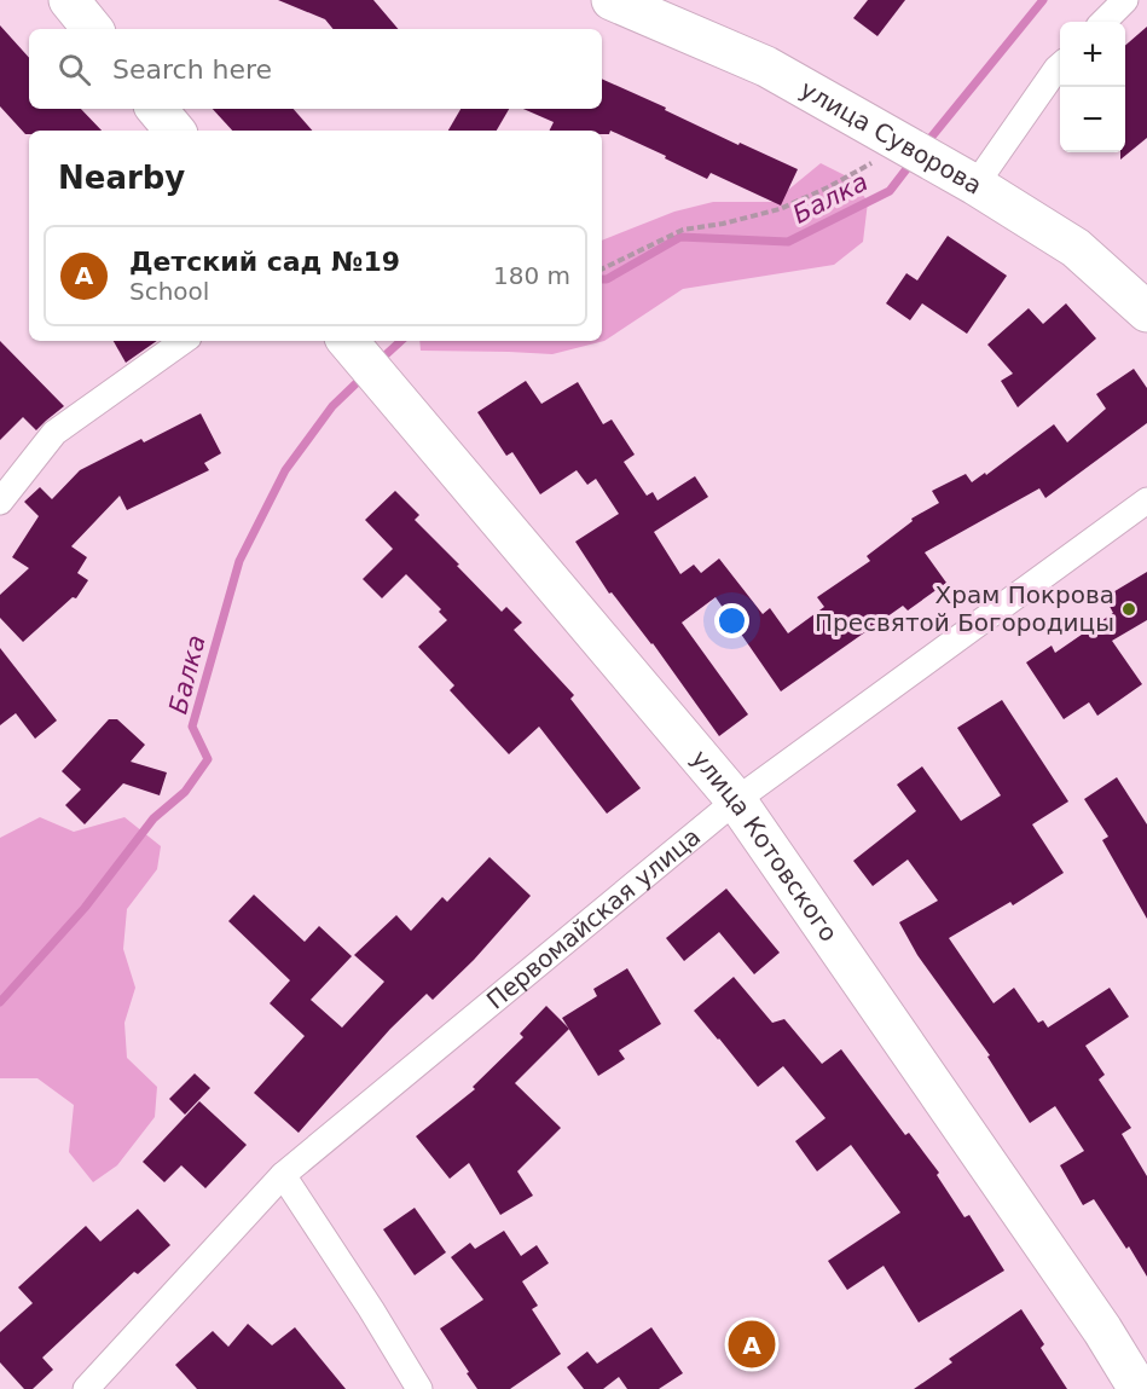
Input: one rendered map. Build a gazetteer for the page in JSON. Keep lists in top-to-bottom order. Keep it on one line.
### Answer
{"streets":{"main road":["улица Суворова","улица Котовского"],"street":["Первомайская улица"]},"crossings":[["улица Котовского","Первомайская улица"]],"water":["Балка"],"places":["Храм Покрова Пресвятой Богородицы"],"page":{"map_buttons":["+","−"],"search":"Search here","heading":"Nearby","list":[{"mark":"A","name":"Детский сад №19","note":"School","value":"180 m"}],"pins":"A"}}
